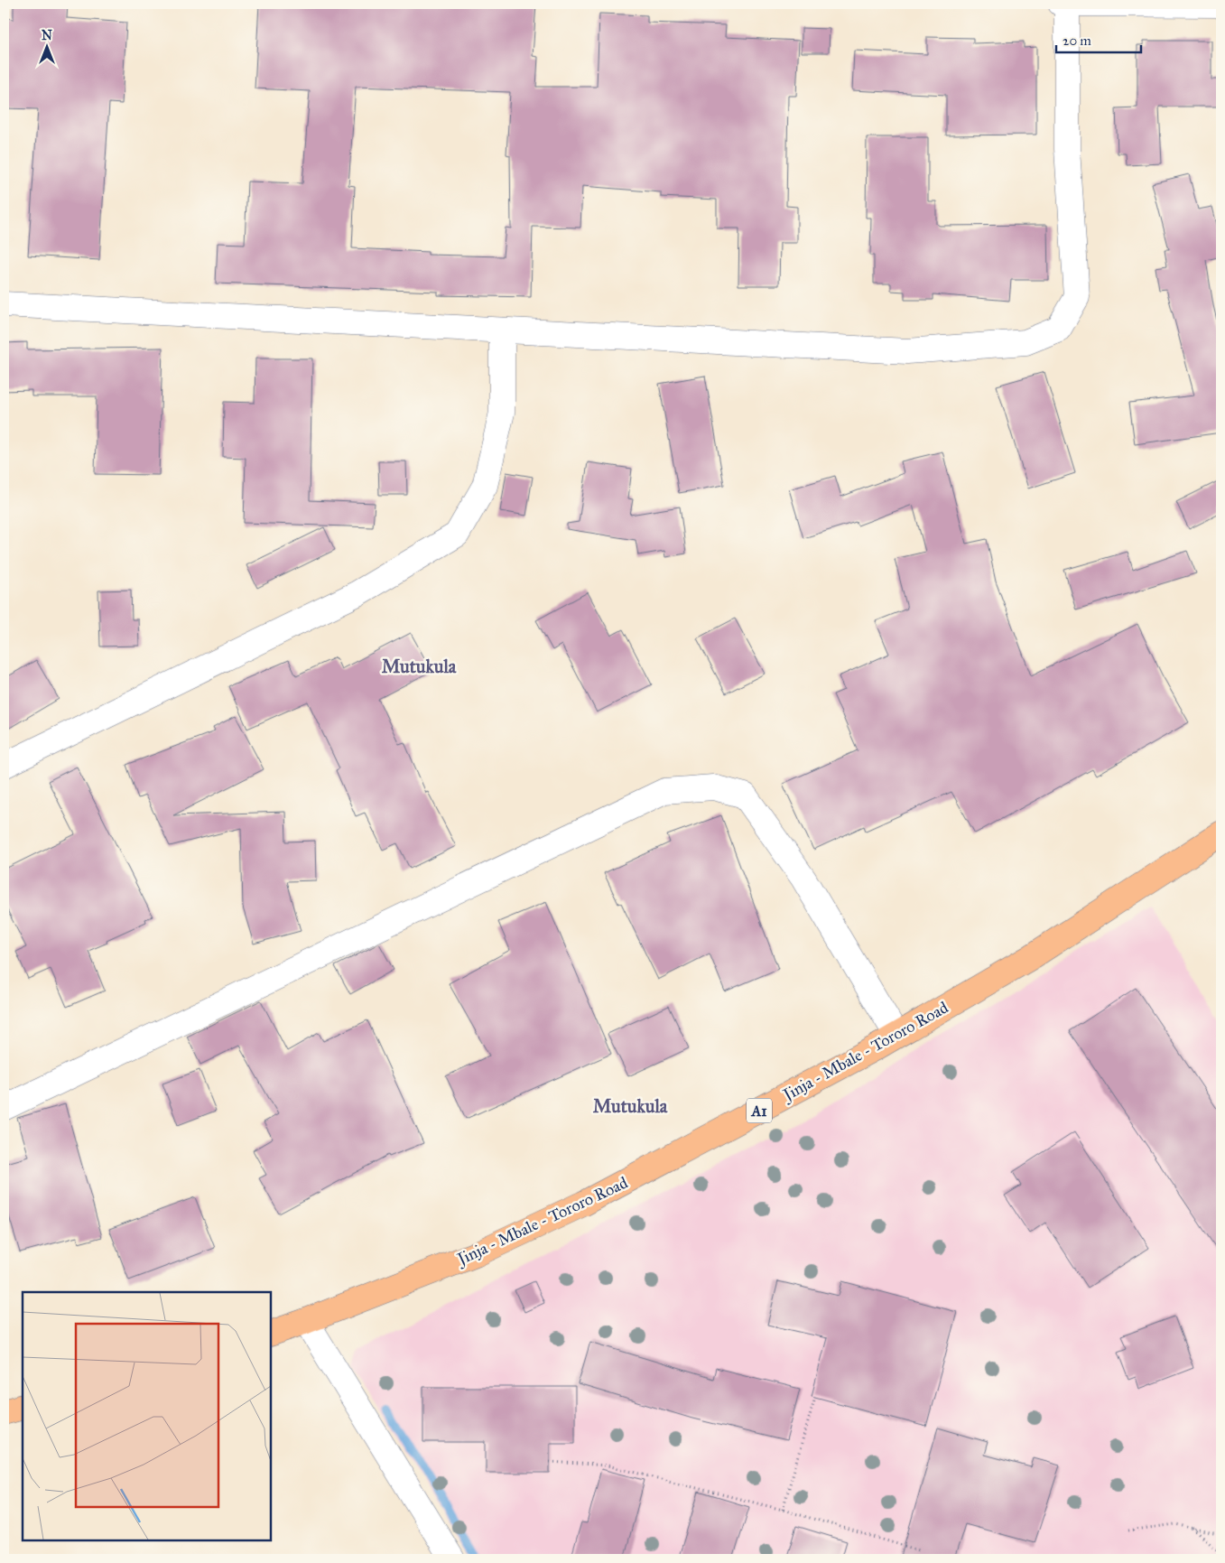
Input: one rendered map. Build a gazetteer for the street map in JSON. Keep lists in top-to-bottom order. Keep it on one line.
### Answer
{"streets":{"main road":["Jinja - Mbale - Tororo Road","A1"]},"districts":["Mutukula","Mutukula"],"scale_bar":"20 m","north":"top"}
